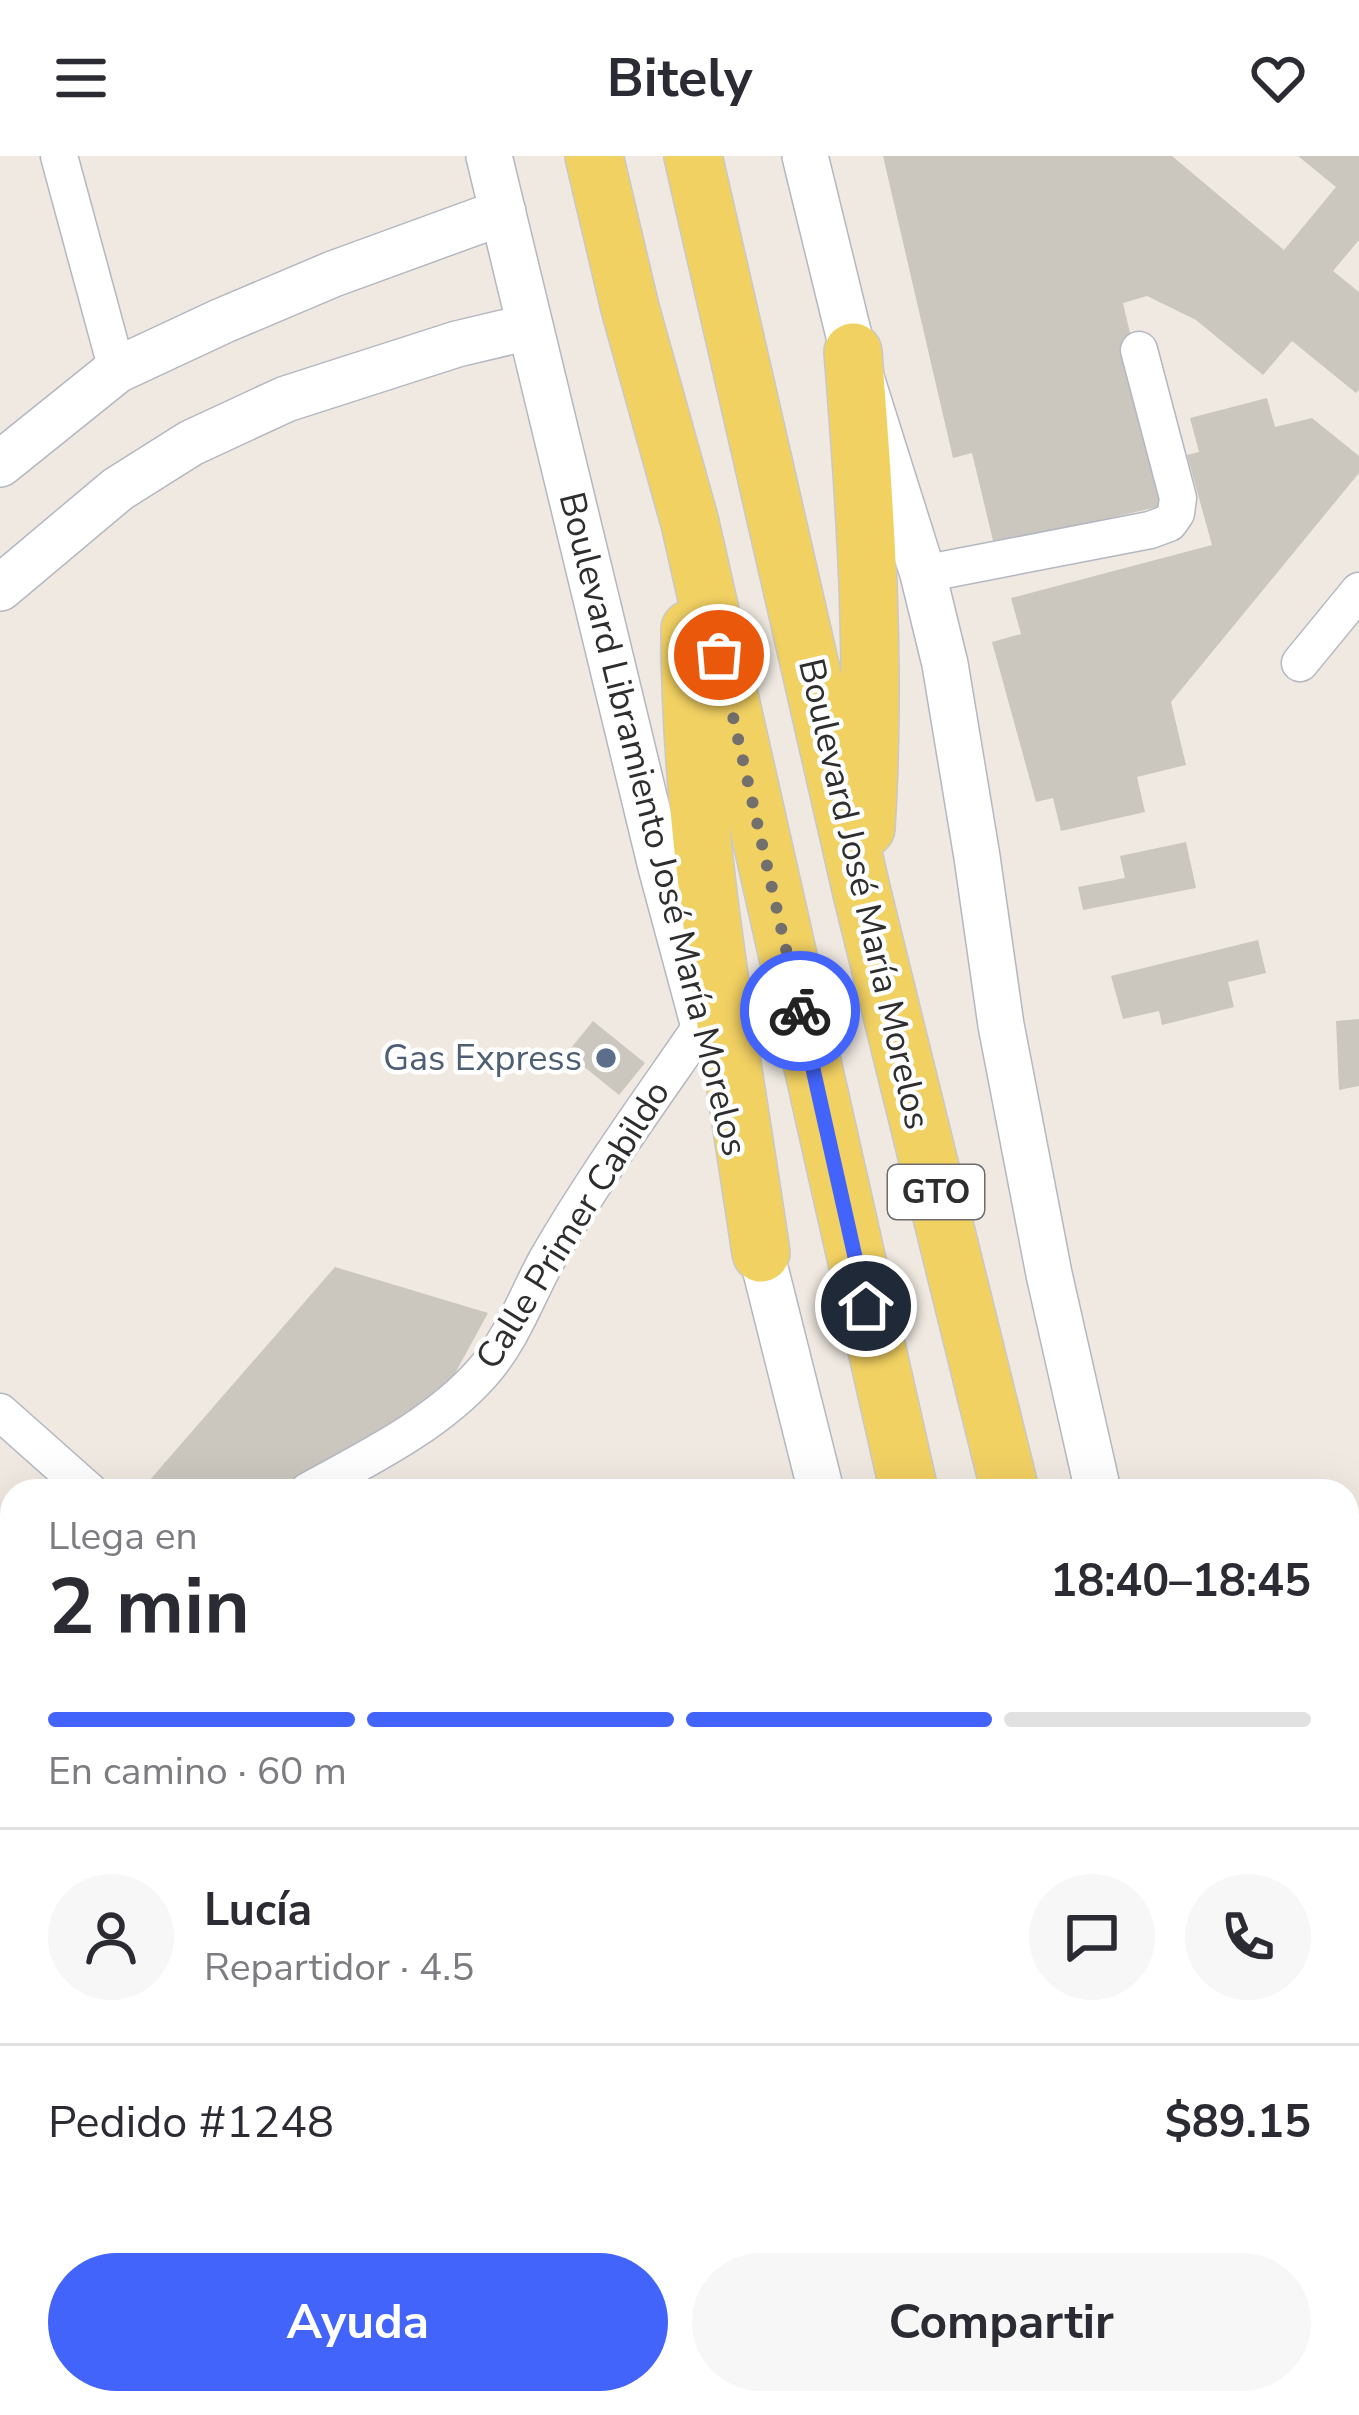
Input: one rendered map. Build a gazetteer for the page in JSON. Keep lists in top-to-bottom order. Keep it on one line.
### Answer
{"streets":{"main road":["Boulevard José María Morelos","GTO"],"street":["Boulevard Libramiento José María Morelos","Calle Primer Cabildo"]},"crossings":[["Boulevard Libramiento José María Morelos","Calle Primer Cabildo"]],"places":["Gas Express"],"page":{"header":"Bitely","heading":["2 min","Llega en","18:40–18:45"],"panel":["Lucía","Repartidor · 4.5","Pedido #1248","$89.15"],"bar":"En camino · 60 m","buttons":["Ayuda","Compartir"]}}
